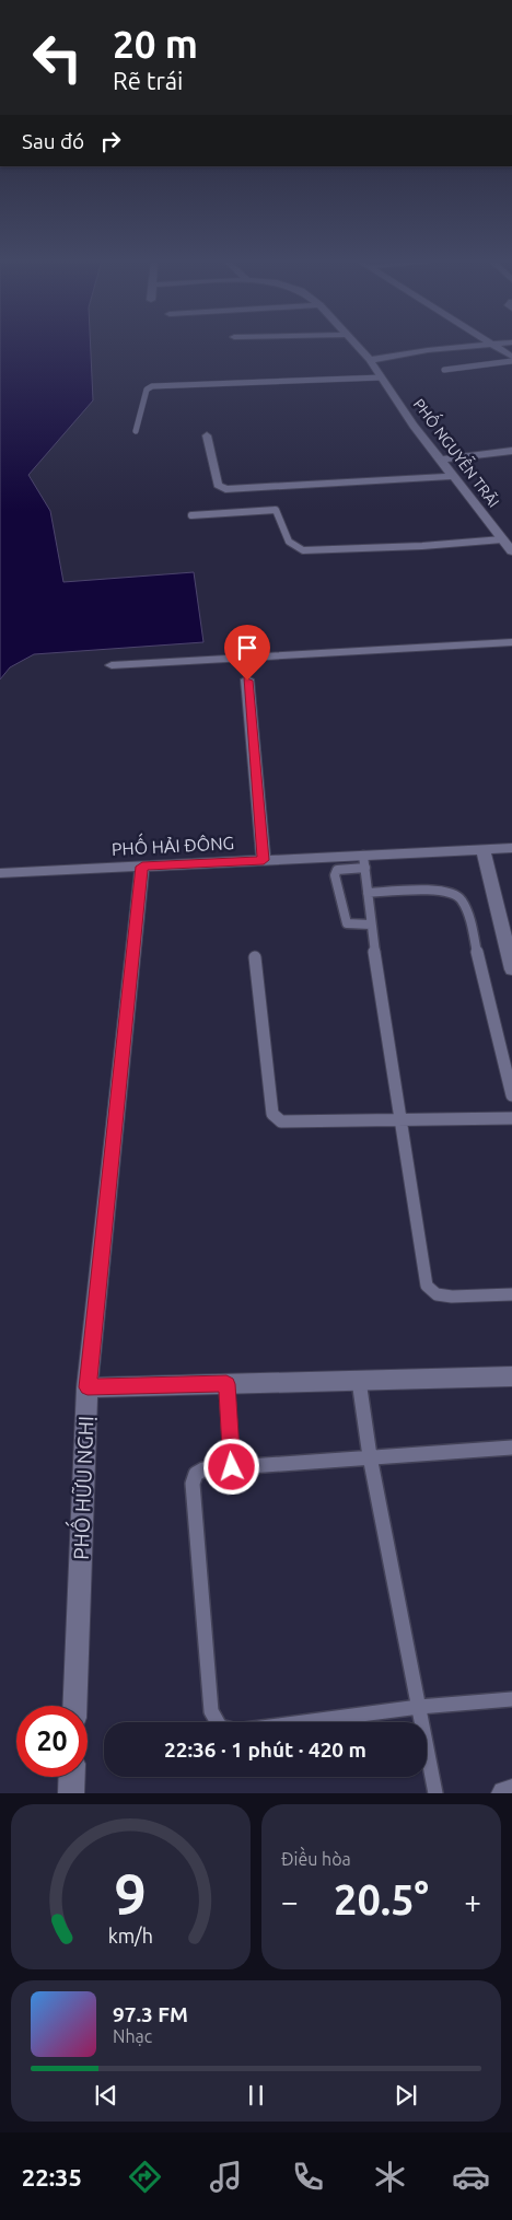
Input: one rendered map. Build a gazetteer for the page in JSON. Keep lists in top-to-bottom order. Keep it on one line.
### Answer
{"streets":{"street":["PHỐ NGUYỄN TRÃI","PHỐ HẢI ĐÔNG","PHỐ HỮU NGHỊ"]},"crossings":[["PHỐ HẢI ĐÔNG","PHỐ HỮU NGHỊ"]],"page":{"turn":["20 m","Rẽ trái"],"then":"Sau đó","limit":"20","trip":"22:36 · 1 phút · 420 m","tile":"Điều hòa","heat":["−","20.5°","+"],"song":["97.3 FM","Nhạc"],"tabs":"22:35","gauge":["9","km/h"]}}
